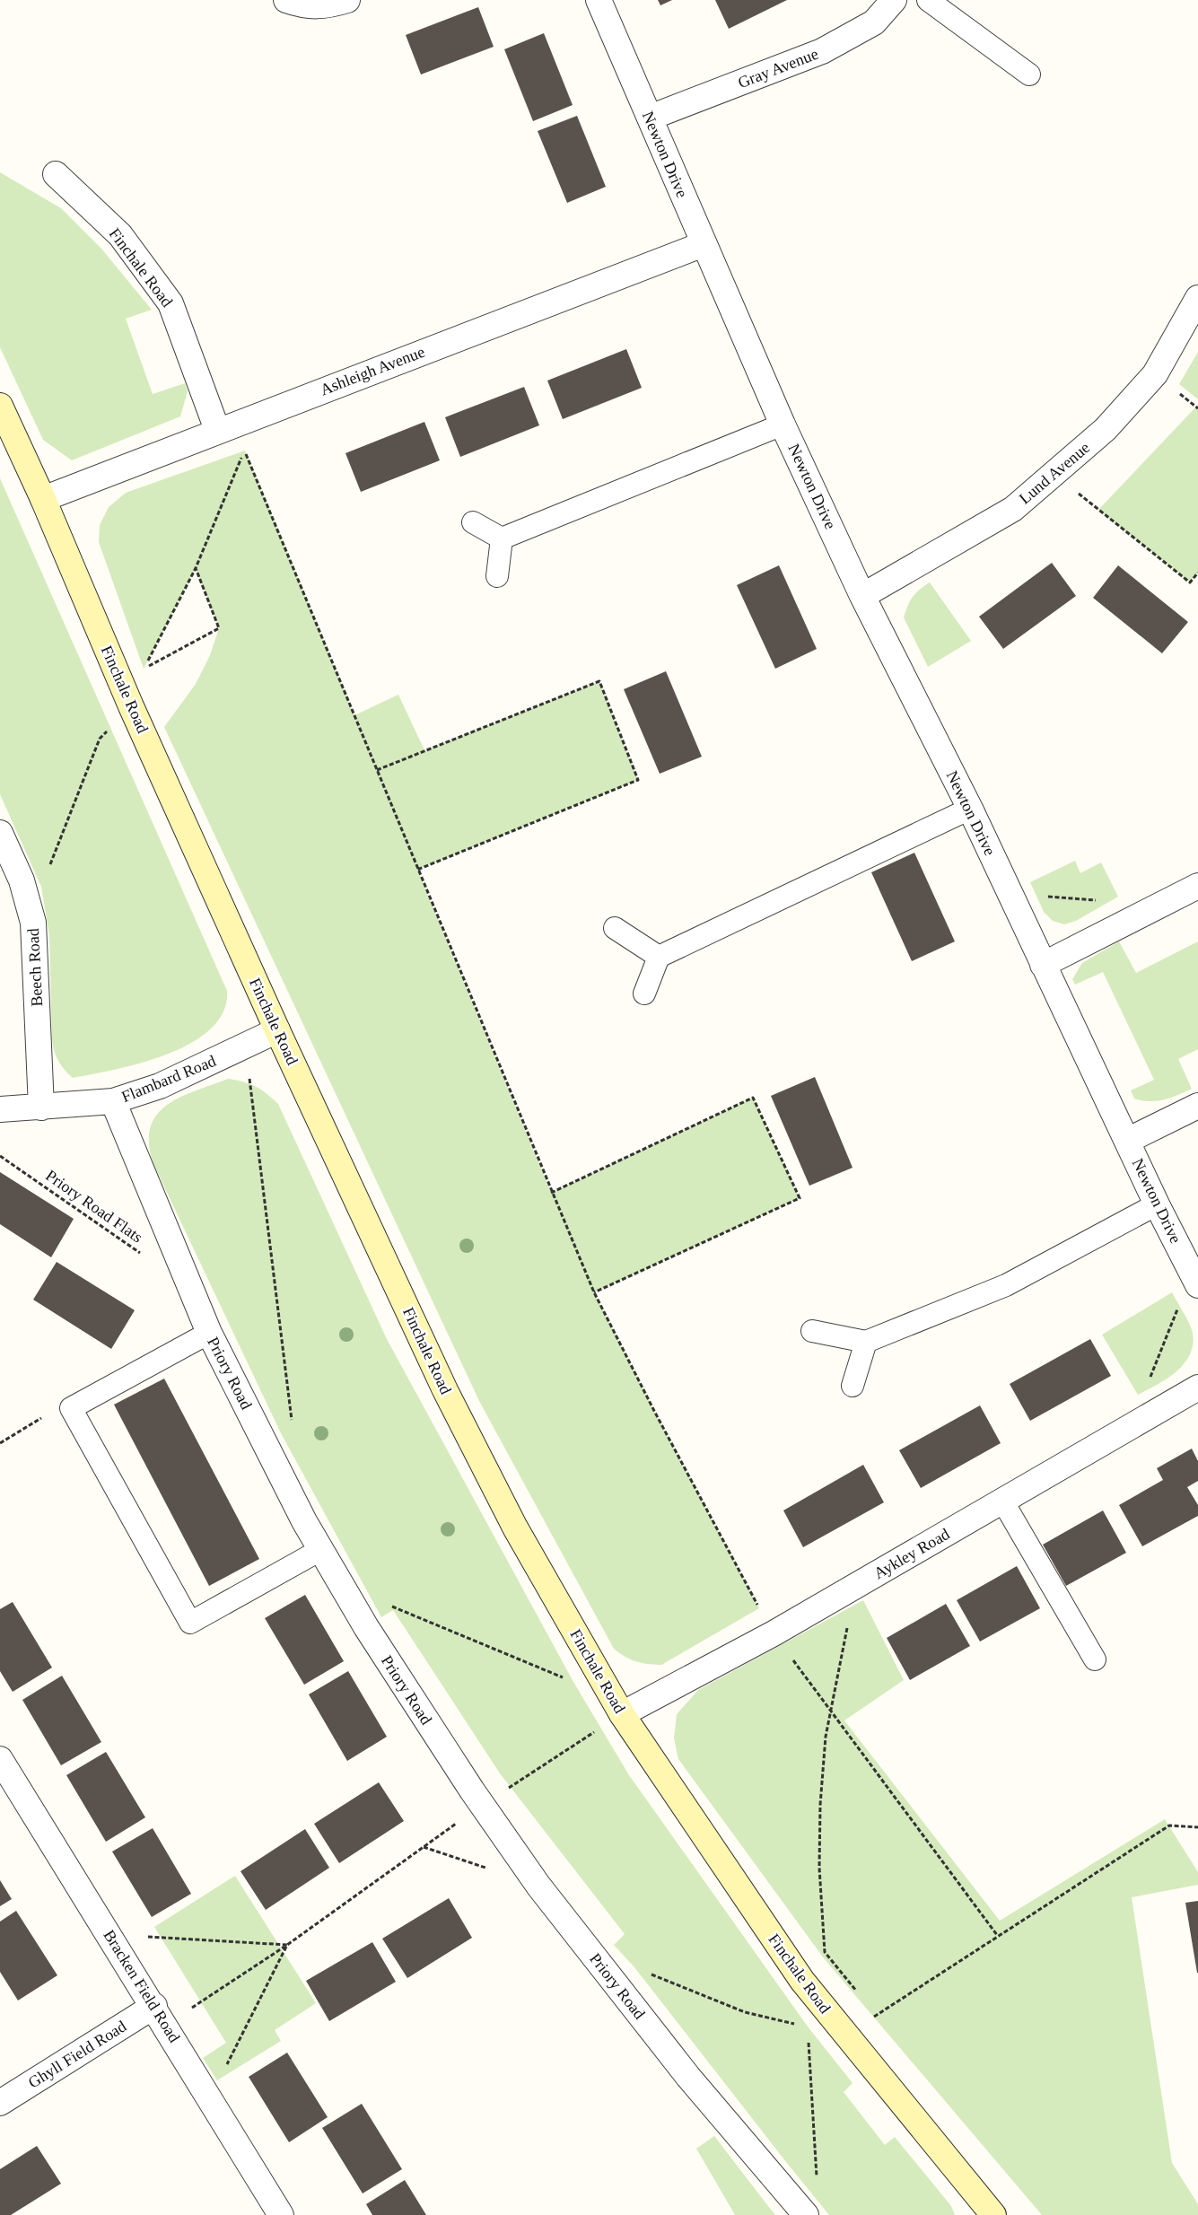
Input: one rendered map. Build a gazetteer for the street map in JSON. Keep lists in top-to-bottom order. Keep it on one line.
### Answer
{"streets":{"street":["Gray Avenue","Newton Drive","Finchale Road","Ashleigh Avenue","Lund Avenue","Beech Road","Flambard Road","Priory Road","Aykley Road","Bracken Field Road","Ghyll Field Road"],"path":["Priory Road Flats"]},"crossings":[["Gray Avenue","Newton Drive"],["Newton Drive","Ashleigh Avenue"],["Newton Drive","Lund Avenue"],["Finchale Road","Ashleigh Avenue"],["Finchale Road","Flambard Road"],["Finchale Road","Aykley Road"],["Beech Road","Flambard Road"],["Flambard Road","Priory Road"],["Priory Road Flats","Priory Road"],["Bracken Field Road","Ghyll Field Road"]]}
